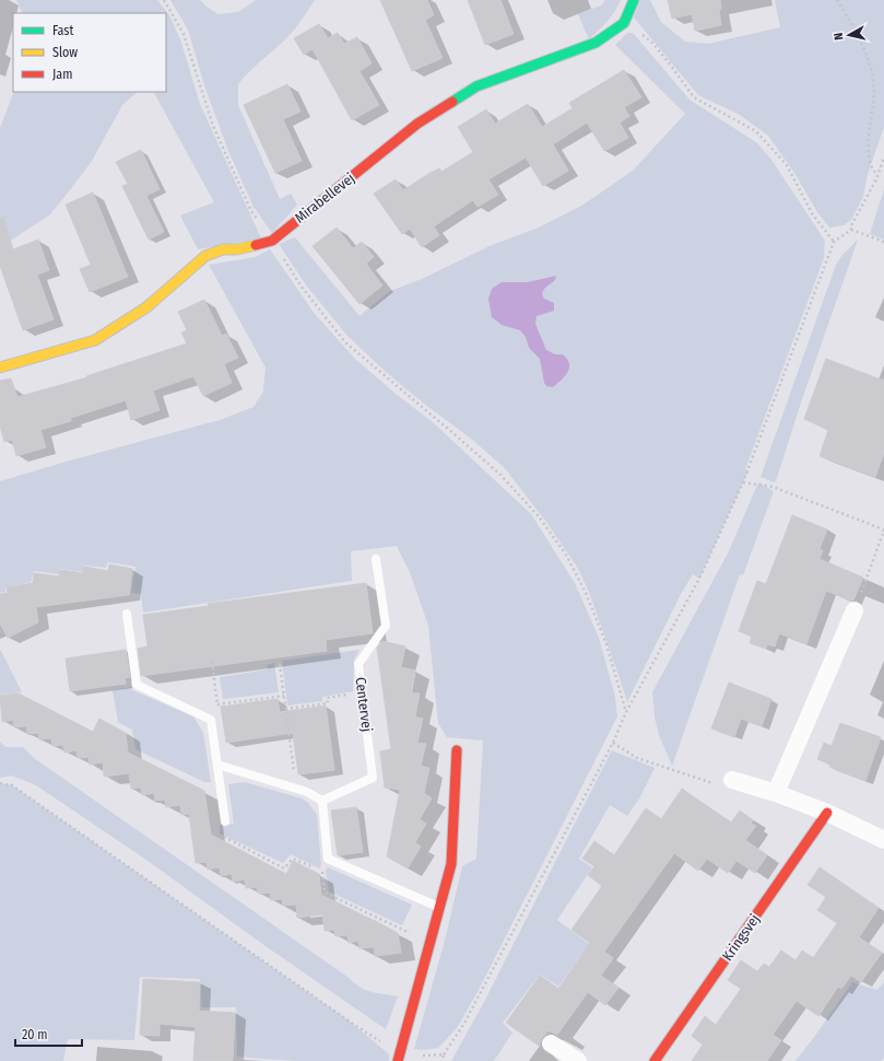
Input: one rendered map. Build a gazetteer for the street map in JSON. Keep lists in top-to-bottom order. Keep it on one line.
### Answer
{"streets":{"street":["Mirabellevej","Kringsvej"],"lane":["Centervej"]},"legend":["Fast","Slow","Jam"],"scale_bar":"20 m","north":"left"}
